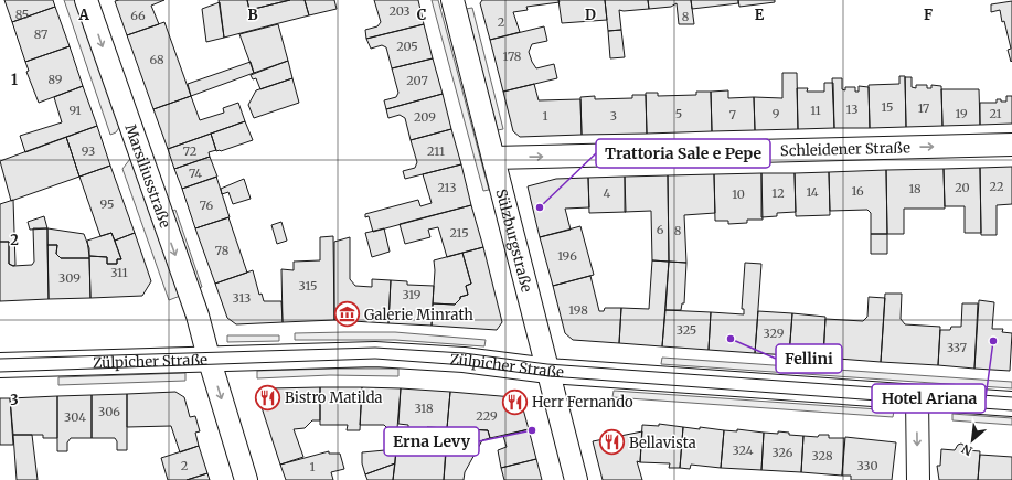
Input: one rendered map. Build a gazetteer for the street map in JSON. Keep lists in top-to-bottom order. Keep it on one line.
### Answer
{"streets":{"street":["Schleidener Straße","Marsiliusstraße","Sülzburgstraße","Zülpicher Straße"]},"crossings":[["Schleidener Straße","Sülzburgstraße"],["Marsiliusstraße","Zülpicher Straße"],["Sülzburgstraße","Zülpicher Straße"]],"one_way":["Schleidener Straße","Marsiliusstraße"],"places":{"other":["Trattoria Sale e Pepe","Fellini","Hotel Ariana","Erna Levy"],"museum":["Galerie Minrath"],"restaurant":["Bistro Matilda","Herr Fernando","Bellavista"]},"house_numbers":["203","85","66","8","2","87","205","178","68","89","207","15","17","13","91","11","5","9","19","21","7","1","3","209","93","72","211","74","22","213","20","18","16","14","4","12","10","95","76","6","8","215","78","196","311","309","315","319","313","198","325","329","337","318","306","229","304","324","326","328","2","330","1"],"north":"bottom left","grid":{"columns":["A","B","C","D","E","F"],"rows":["1","2","3"]}}
